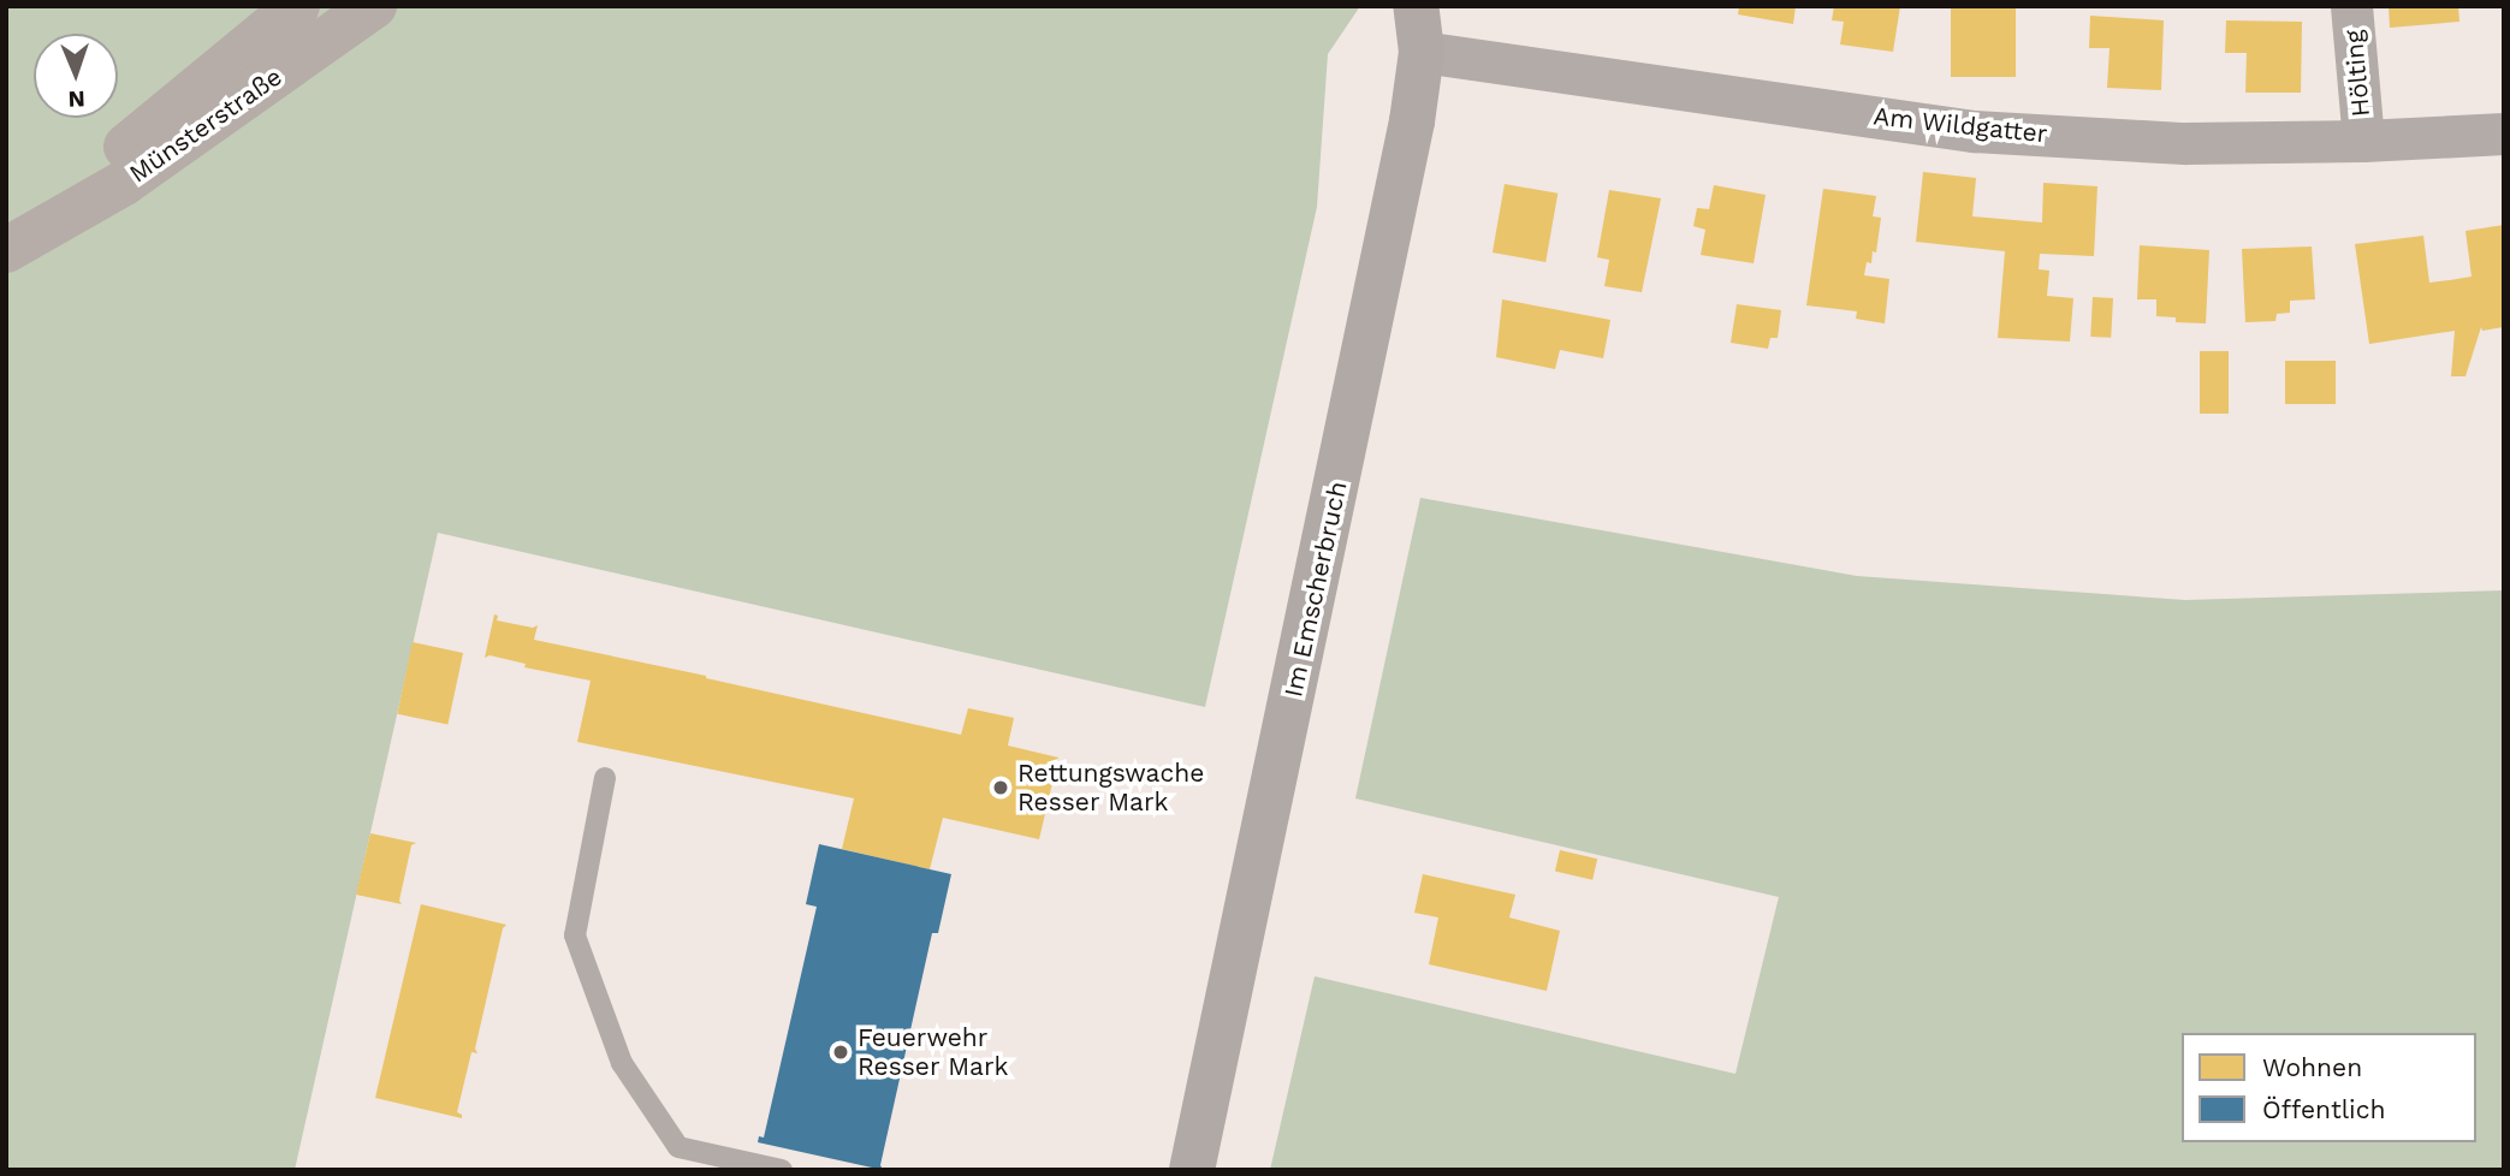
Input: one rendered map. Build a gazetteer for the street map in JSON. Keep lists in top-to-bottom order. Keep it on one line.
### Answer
{"streets":{"main road":["Münsterstraße"],"street":["Hölting","Am Wildgatter","Im Emscherbruch"]},"crossings":[["Hölting","Am Wildgatter"],["Am Wildgatter","Im Emscherbruch"]],"places":["Rettungswache Resser Mark","Feuerwehr Resser Mark"],"legend":["Wohnen","Öffentlich"],"north":"bottom"}
